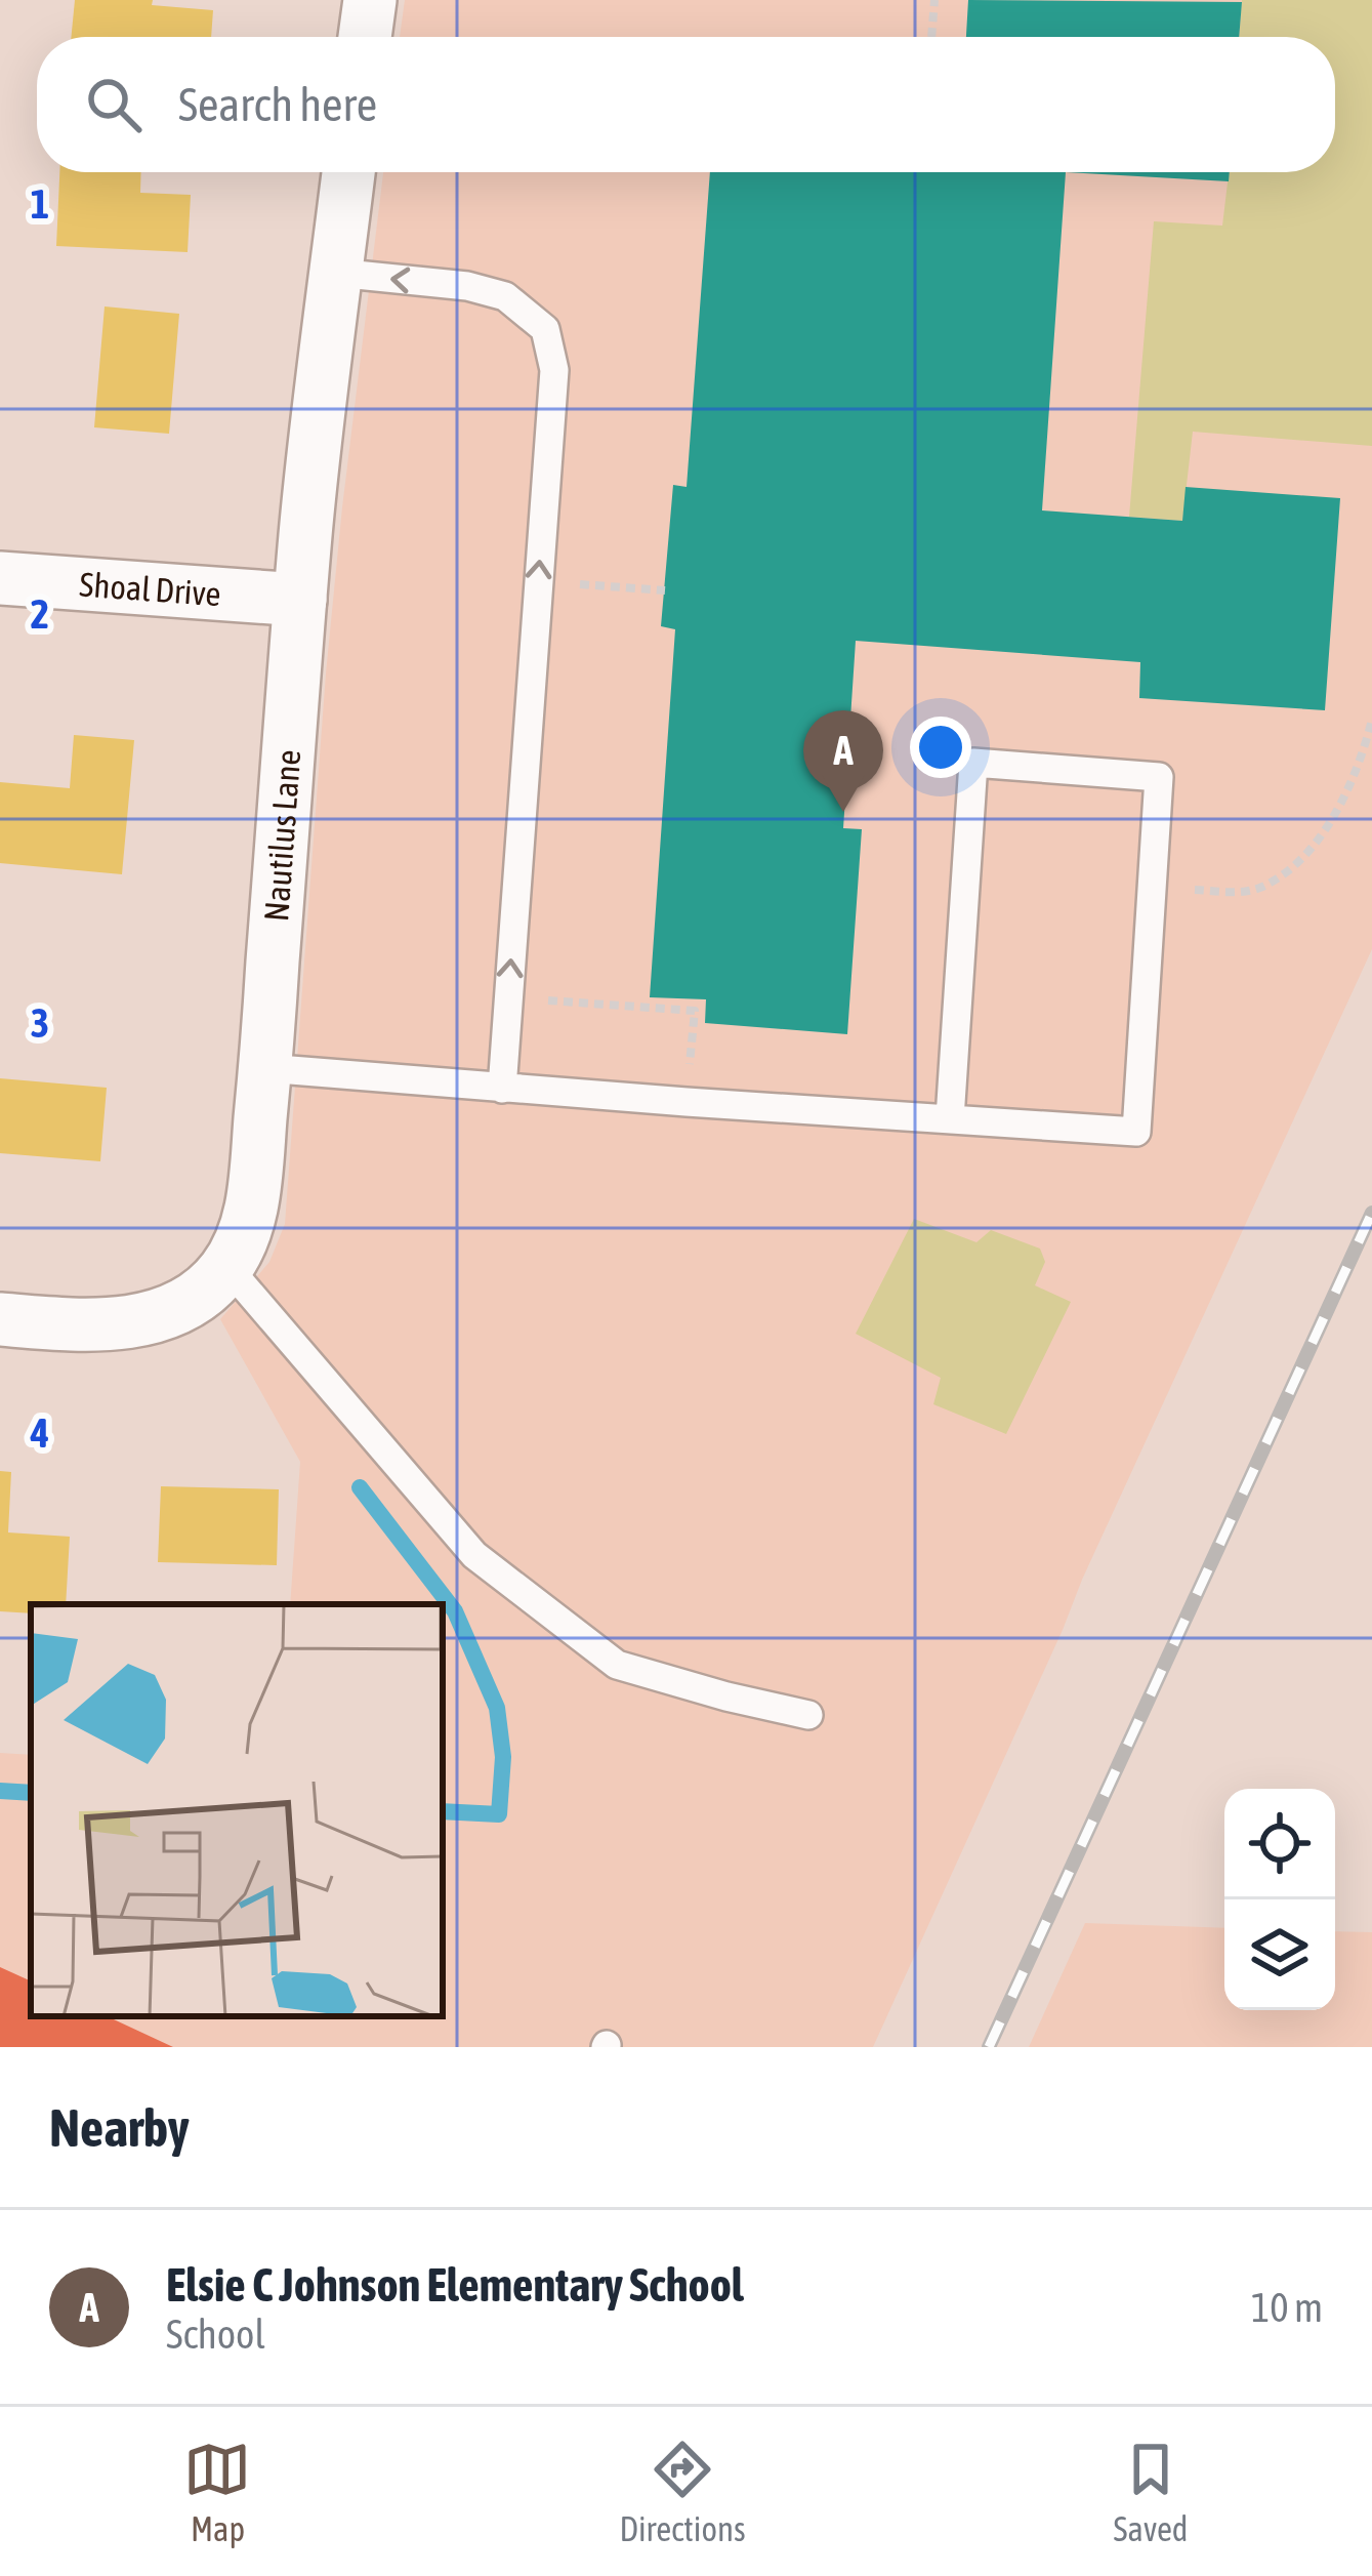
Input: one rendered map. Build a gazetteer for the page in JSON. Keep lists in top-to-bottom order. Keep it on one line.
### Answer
{"streets":{"street":["Shoal Drive","Nautilus Lane"]},"crossings":[["Shoal Drive","Nautilus Lane"]],"page":{"search":"Search here","pins":"A","heading":"Nearby","list":[{"mark":"A","name":"Elsie C Johnson Elementary School","note":"School","value":"10 m"}],"nav":["Map","Directions","Saved"]},"grid":{"rows":["1","2","3","4"]}}
